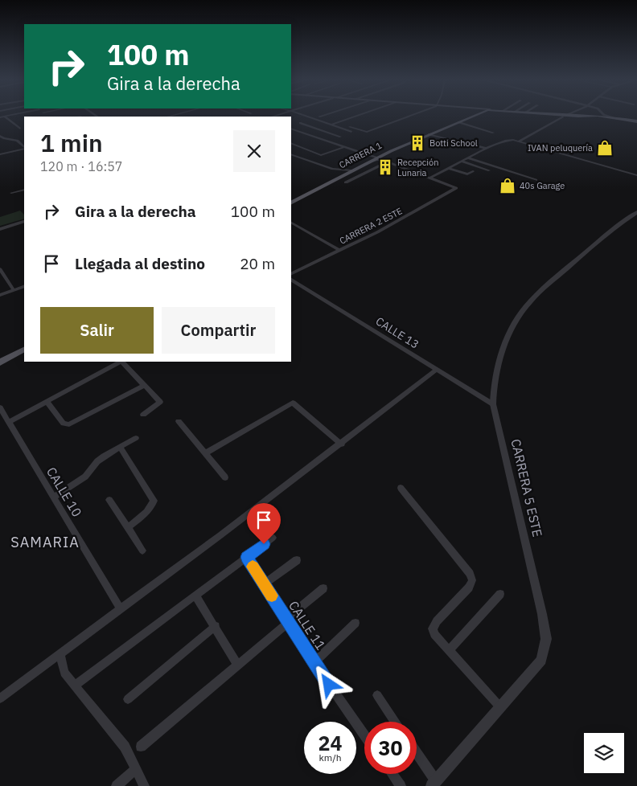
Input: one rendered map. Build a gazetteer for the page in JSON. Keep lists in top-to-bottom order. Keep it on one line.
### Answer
{"streets":{"main road":["CARRERA 1"],"street":["CARRERA 2 ESTE","CALLE 13","CARRERA 5 ESTE","CALLE 10","CALLE 11"]},"crossings":[["CALLE 13","CARRERA 5 ESTE"]],"districts":["SAMARIA"],"places":{"building":["Botti School","Recepción Lunaria"],"shop":["IVAN peluquería","40s Garage"]},"page":{"turn":["100 m","Gira a la derecha"],"heading":["1 min","120 m · 16:57"],"list":[{"name":"Gira a la derecha","value":"100 m"},{"name":"Llegada al destino","value":"20 m"}],"buttons":["Salir","Compartir"],"speed":"24 km/h","limit":"30"}}
